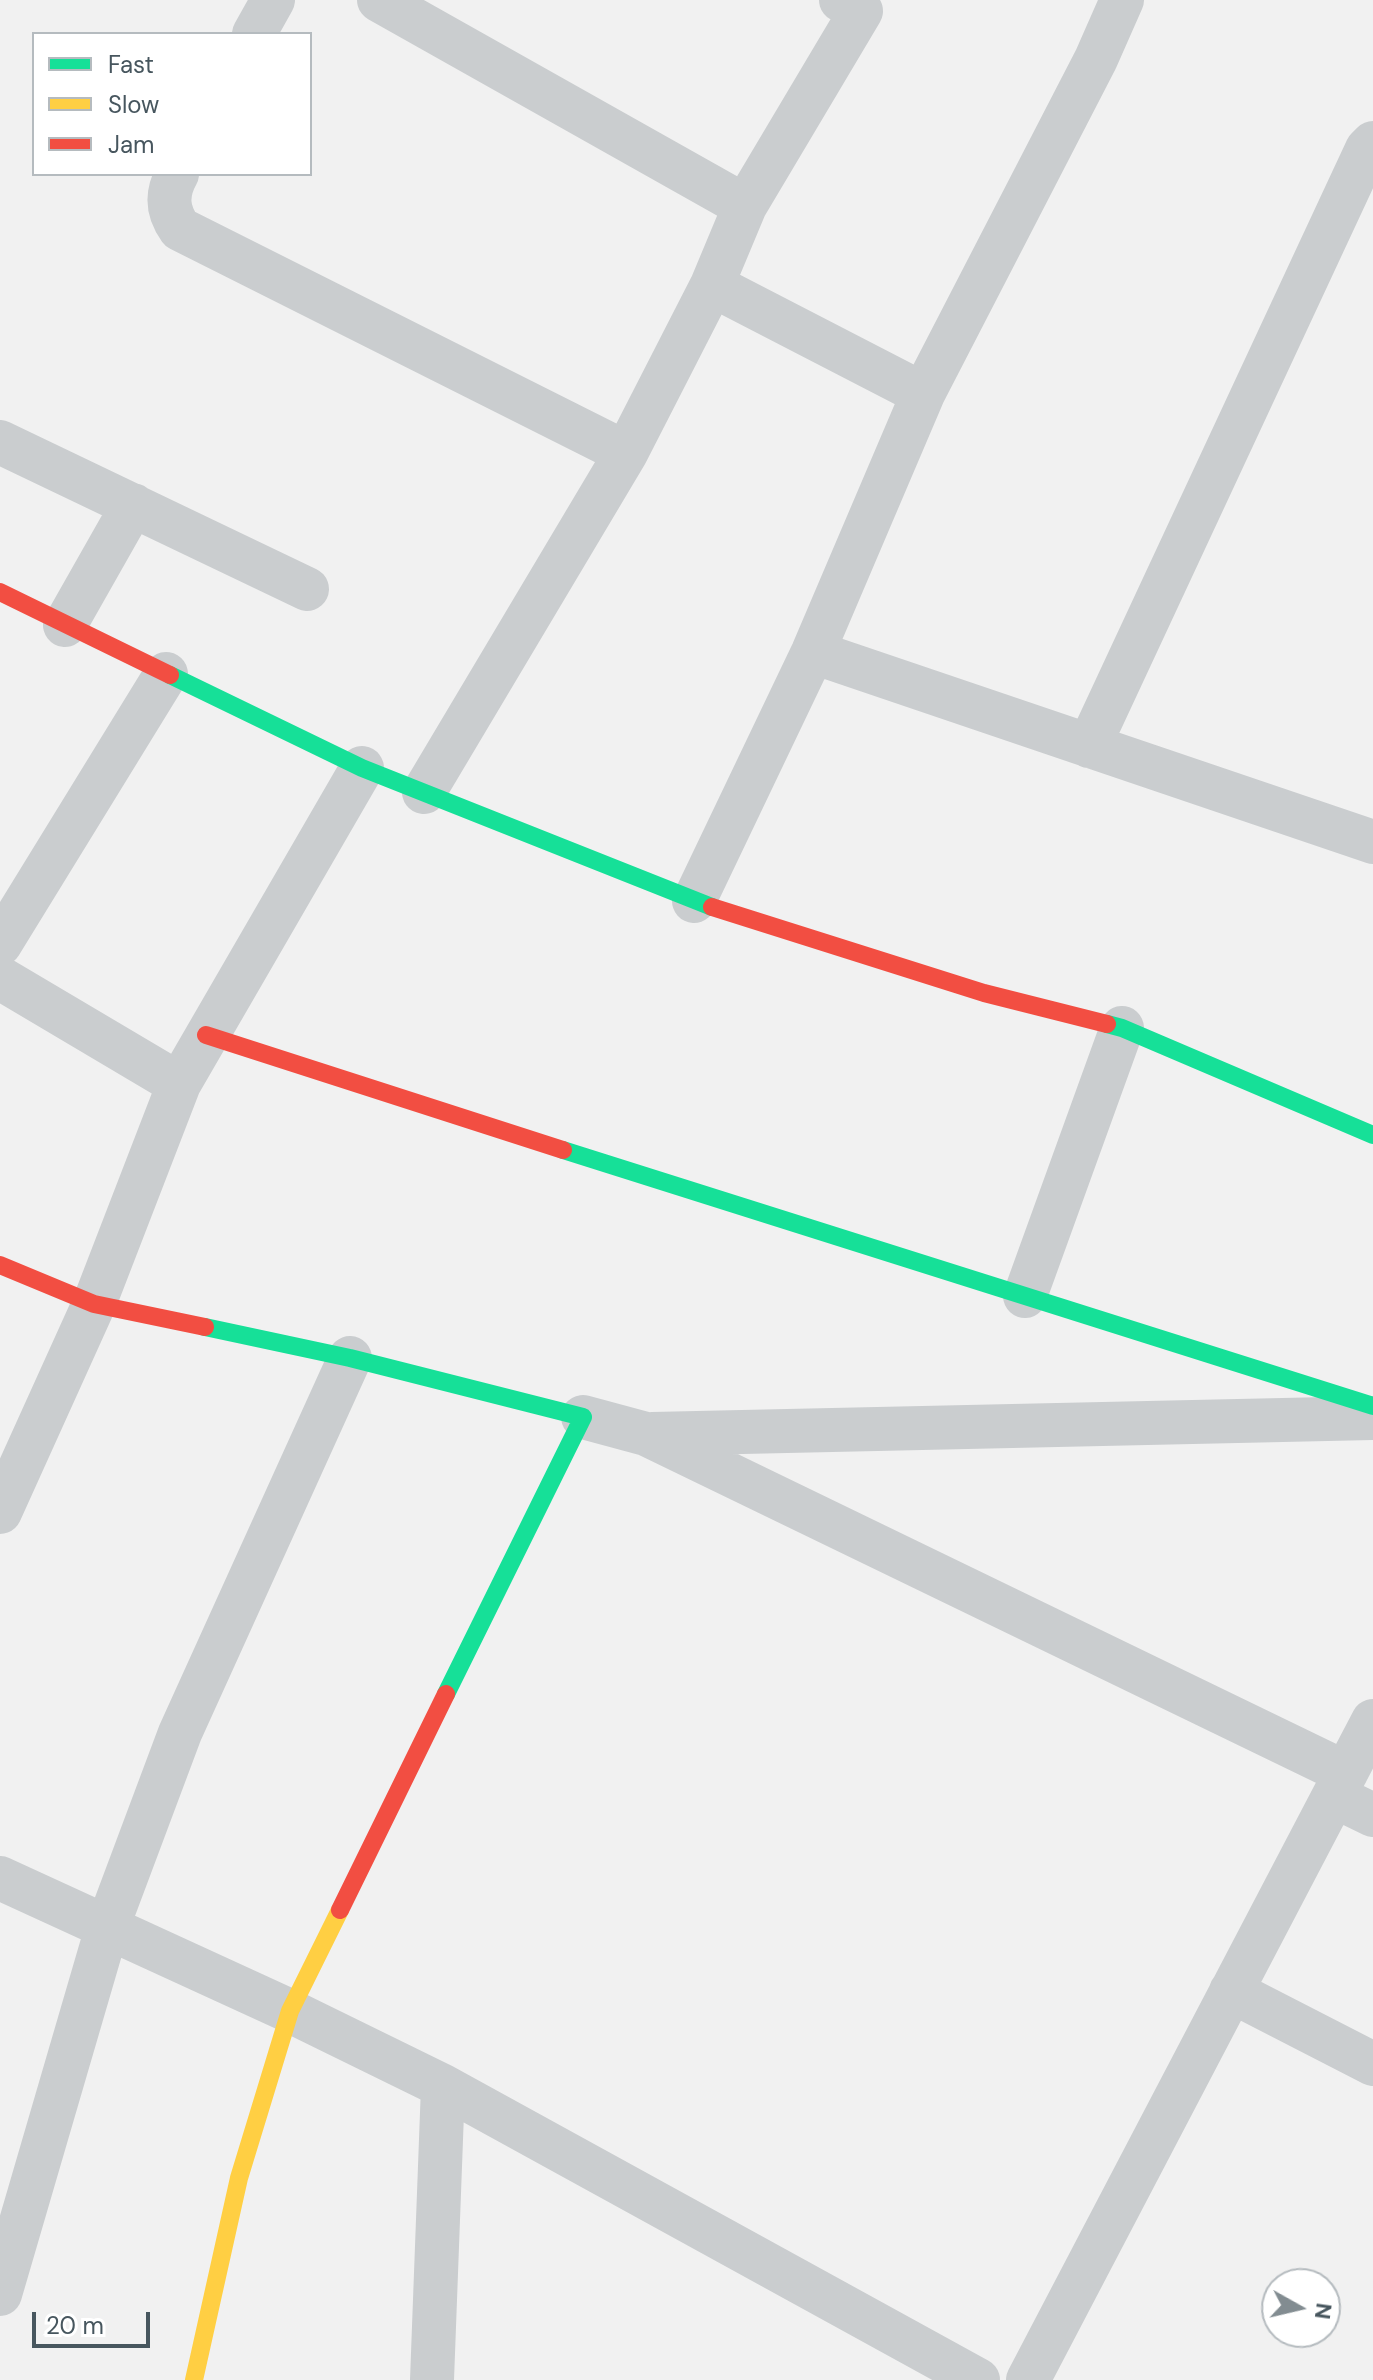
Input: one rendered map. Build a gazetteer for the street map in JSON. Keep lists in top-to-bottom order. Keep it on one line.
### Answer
{"legend":["Fast","Slow","Jam"],"scale_bar":"20 m","north":"right"}
